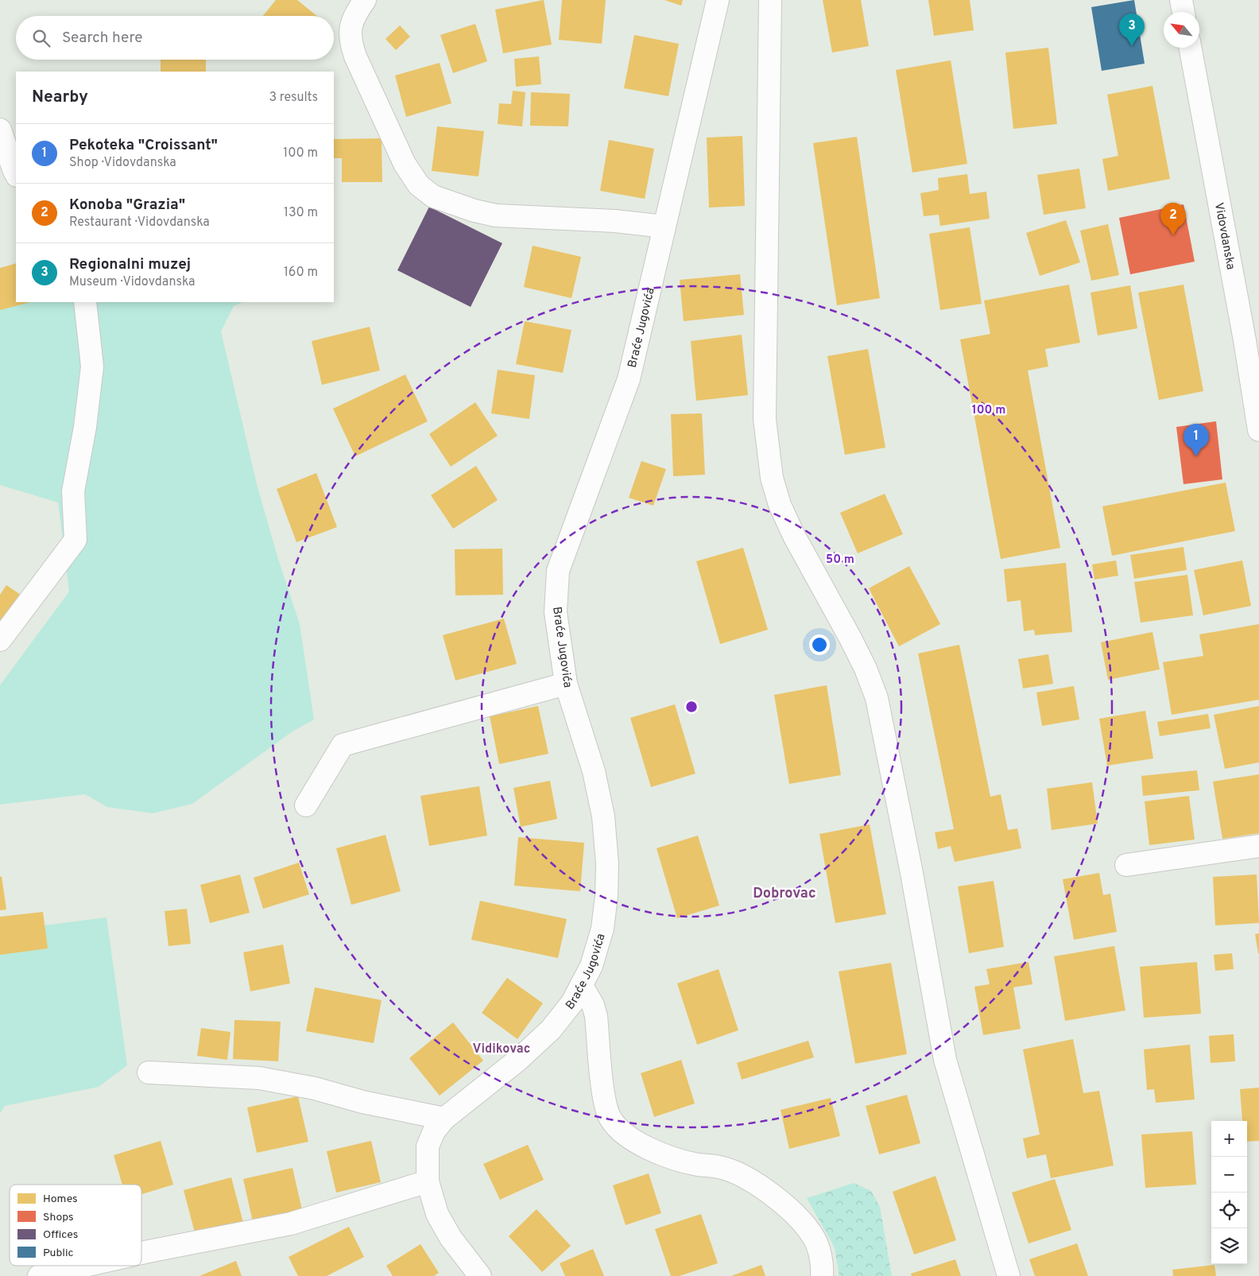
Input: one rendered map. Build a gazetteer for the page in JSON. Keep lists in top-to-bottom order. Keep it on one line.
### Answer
{"streets":{"street":["Vidovdanska","Braće Jugovića"]},"districts":["Dobrovac","Vidikovac"],"legend":["Homes","Shops","Offices","Public"],"north":"top left","page":{"pins":["3","2","1"],"search":"Search here","heading":["Nearby","3 results"],"list":[{"mark":"1","name":"Pekoteka \"Croissant\"","note":"Shop · Vidovdanska","value":"100 m"},{"mark":"2","name":"Konoba \"Grazia\"","note":"Restaurant · Vidovdanska","value":"130 m"},{"mark":"3","name":"Regionalni muzej","note":"Museum · Vidovdanska","value":"160 m"}],"map_buttons":["+","−"]},"rings":["100 m","50 m"]}
